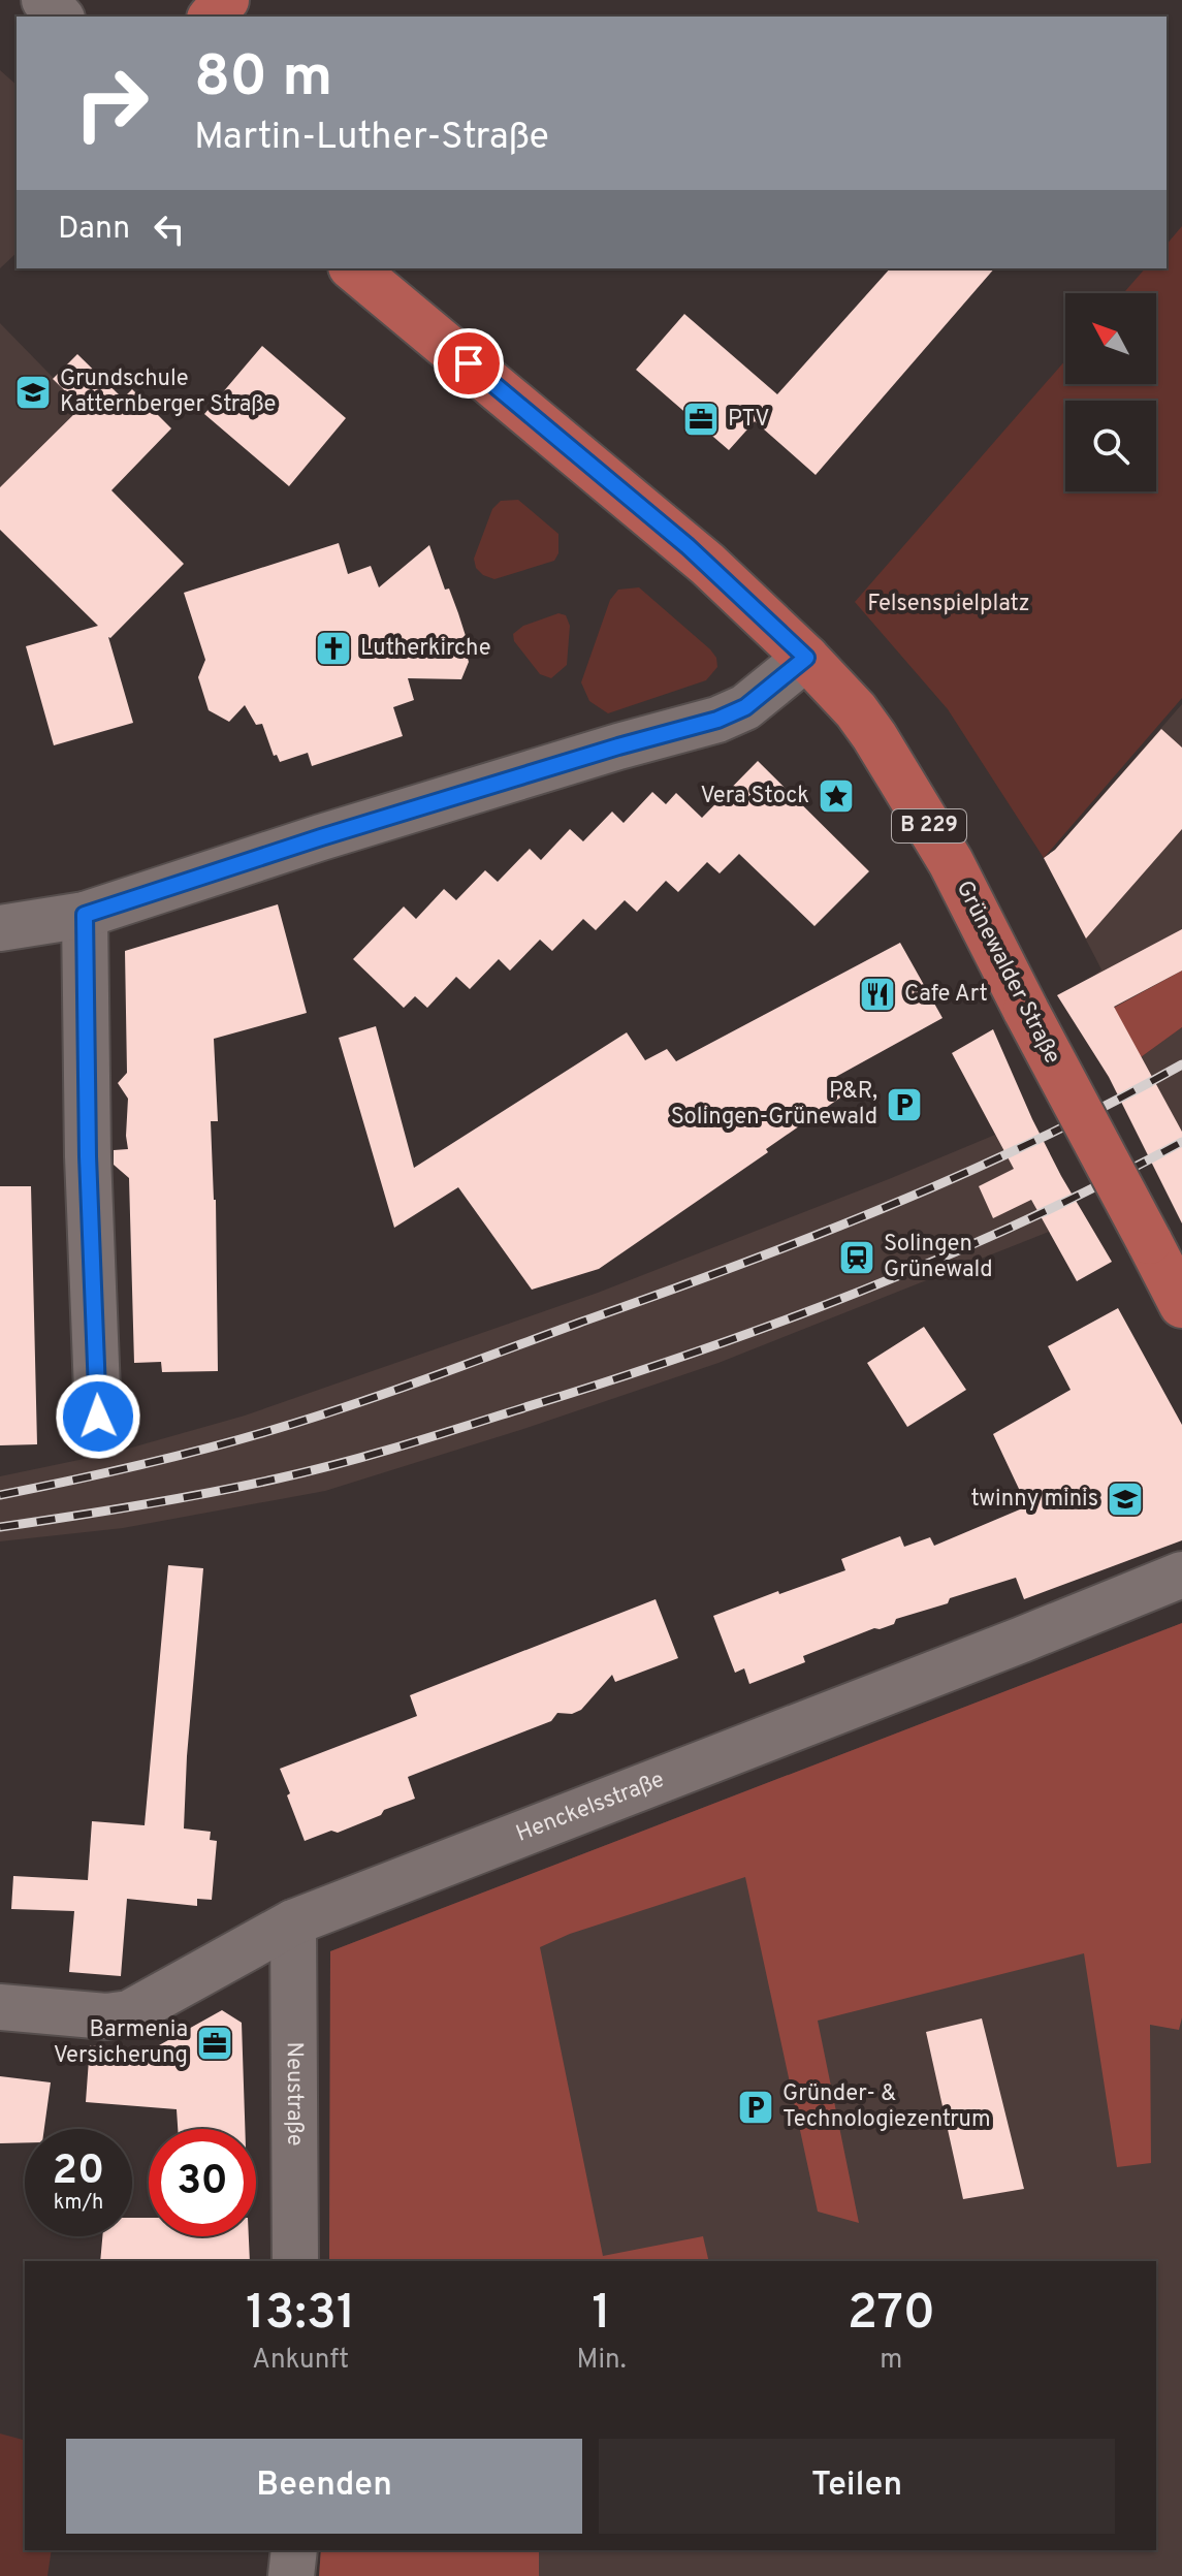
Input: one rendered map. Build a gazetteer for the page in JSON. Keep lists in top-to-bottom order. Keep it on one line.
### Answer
{"streets":{"main road":["B 229","Grünewalder Straße"],"street":["Henckelsstraße","Neustraße"]},"crossings":[["B 229","Grünewalder Straße"],["Henckelsstraße","Neustraße"]],"parks":["Felsenspielplatz"],"places":{"school or university":["Grundschule Katternberger Straße","twinny minis"],"office":["PTV","Barmenia Versicherung"],"church":["Lutherkirche"],"place":["Vera Stock"],"restaurant":["Cafe Art"],"parking":["P&R, Solingen-Grünewald","Gründer- & Technologiezentrum"],"station":["Solingen Grünewald"]},"north":"top left","page":{"turn":["80 m","Martin-Luther-Straße"],"then":"Dann","speed":"20 km/h","limit":"30","eta":["13:31","Ankunft","1","Min.","270","m"],"buttons":["Beenden","Teilen"]}}
